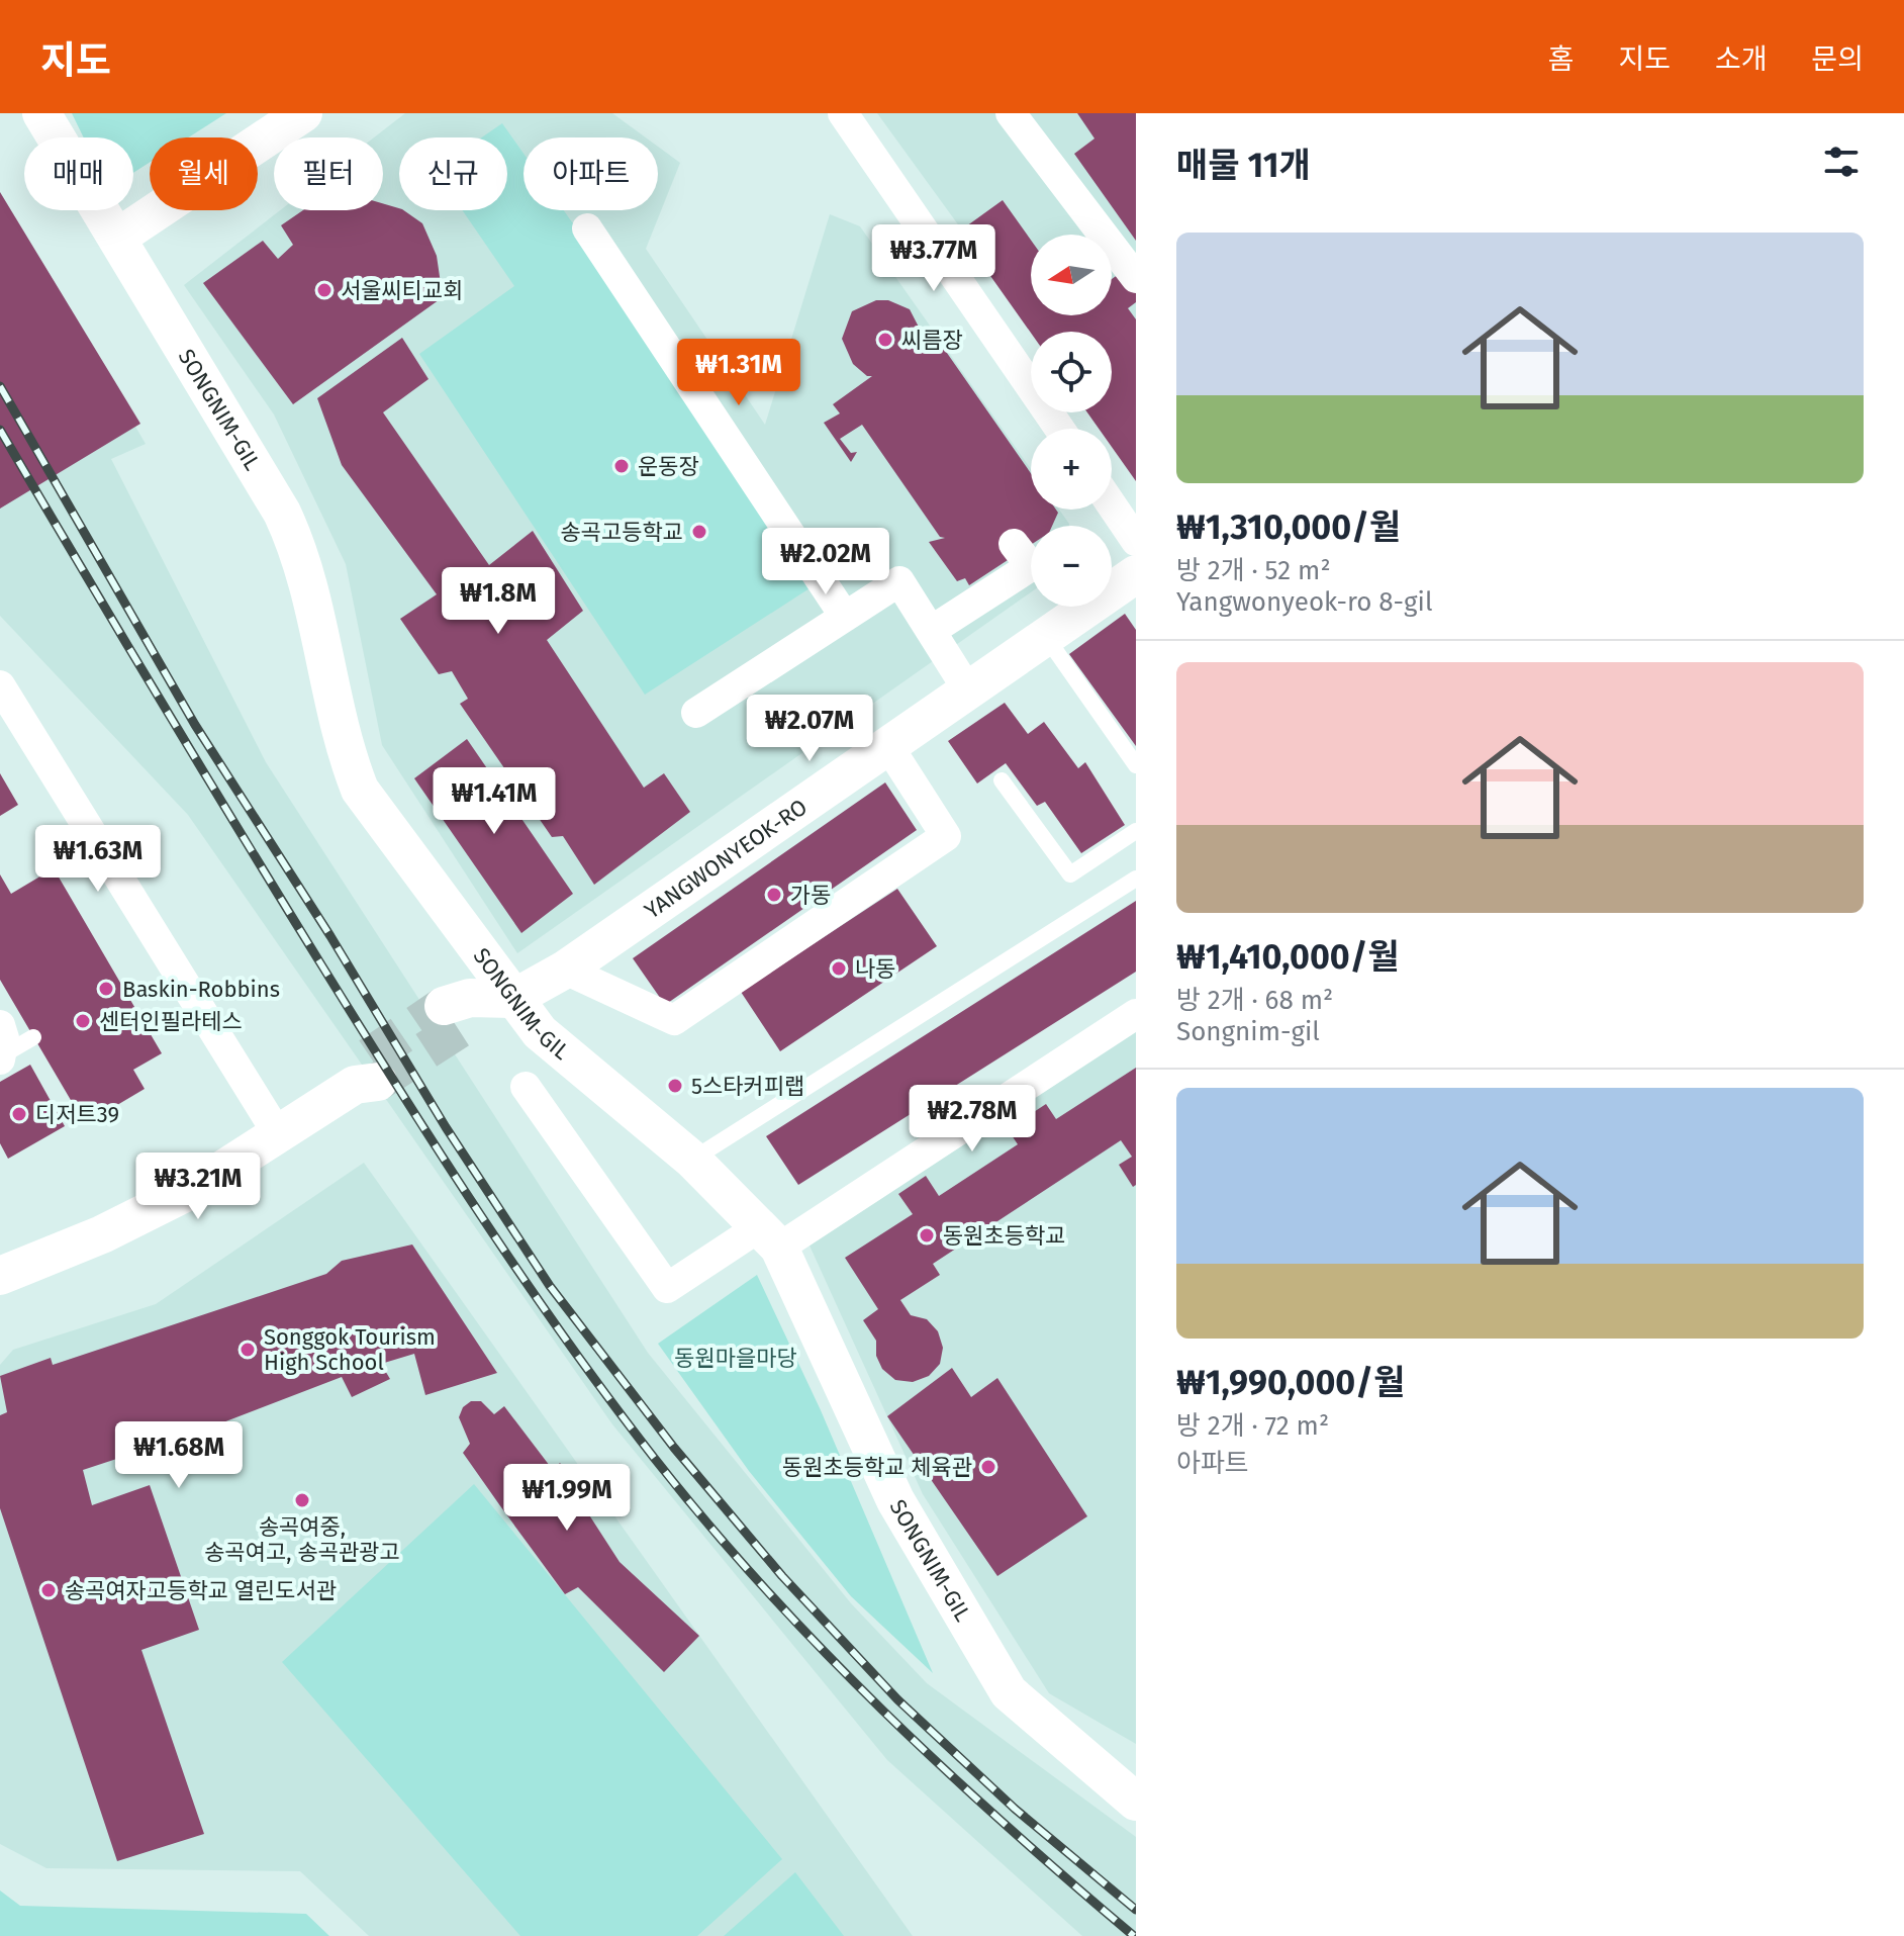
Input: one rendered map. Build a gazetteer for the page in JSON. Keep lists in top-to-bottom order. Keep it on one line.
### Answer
{"streets":{"street":["SONGNIM-GIL","YANGWONYEOK-RO"]},"crossings":[["SONGNIM-GIL","YANGWONYEOK-RO"]],"parks":["동원마을마당"],"places":["서울씨티교회","씨름장","운동장","송곡고등학교","가동","나동","Baskin-Robbins","센터인필라테스","5스타커피랩","디저트39","동원초등학교","Songgok Tourism High School","동원초등학교 체육관","송곡여중, 송곡여고, 송곡관광고","송곡여자고등학교 열린도서관"],"north":"left","page":{"header":"지도","nav":["홈","지도","소개","문의"],"heading":"매물 11개","chip":["매매","월세","필터","신규","아파트"],"list":[{"name":"₩1,310,000/월","note":"방 2개 · 52 m² · Yangwonyeok-ro 8-gil"},{"name":"₩1,410,000/월","note":"방 2개 · 68 m² · Songnim-gil"},{"name":"₩1,990,000/월","note":"방 2개 · 72 m² · 아파트"}],"price":["₩3.77M","₩1.31M","₩2.02M","₩1.8M","₩2.07M","₩1.41M","₩1.63M","₩2.78M","₩3.21M","₩1.68M","₩1.99M"],"map_buttons":["+","−"]}}
